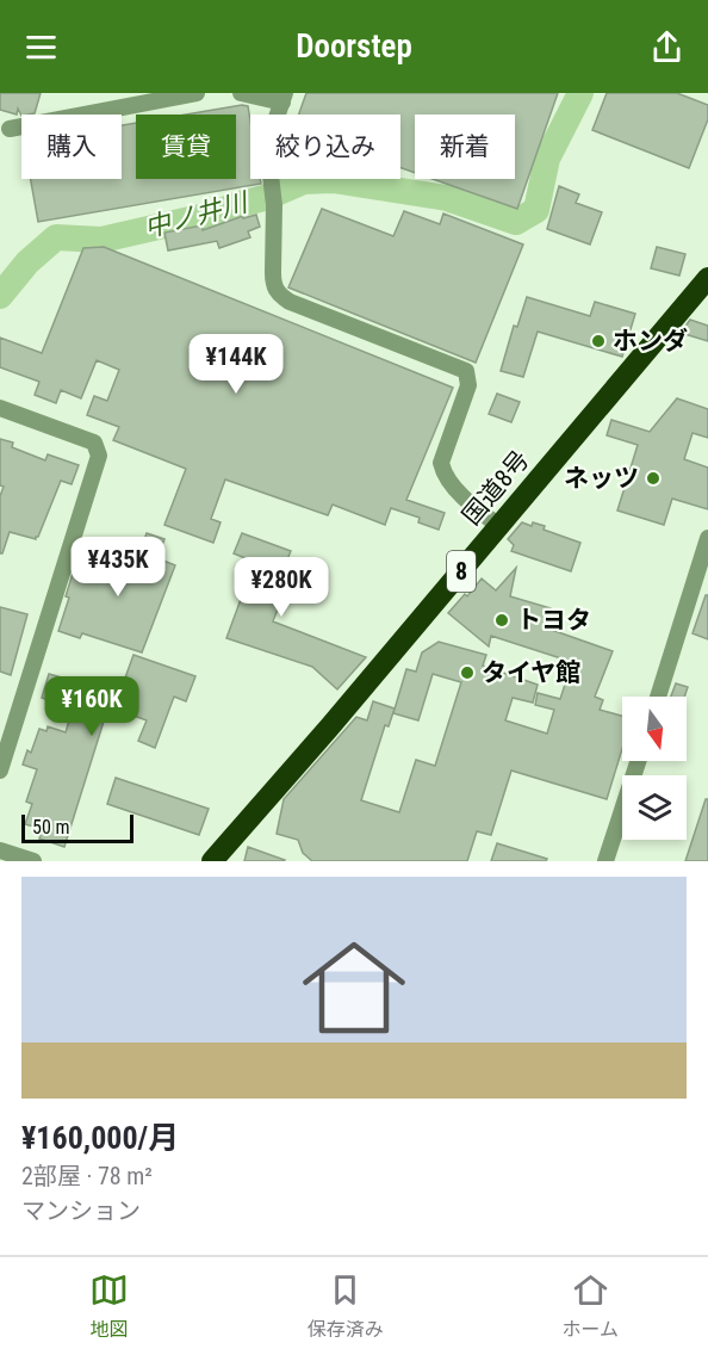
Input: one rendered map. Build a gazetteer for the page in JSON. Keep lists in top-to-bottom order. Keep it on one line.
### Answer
{"streets":{"highway":["国道8号","8"]},"water":["中ノ井川"],"places":["ホンダ","ネッツ","トヨタ","タイヤ館"],"scale_bar":"50 m","north":"bottom","page":{"header":"Doorstep","chip":["購入","賃貸","絞り込み","新着"],"price":["¥144K","¥435K","¥280K","¥160K"],"scale":"50 m","list":[{"name":"¥160,000/月","note":"2部屋 · 78 m² · マンション"}],"tabs":["地図","保存済み","ホーム"]}}
